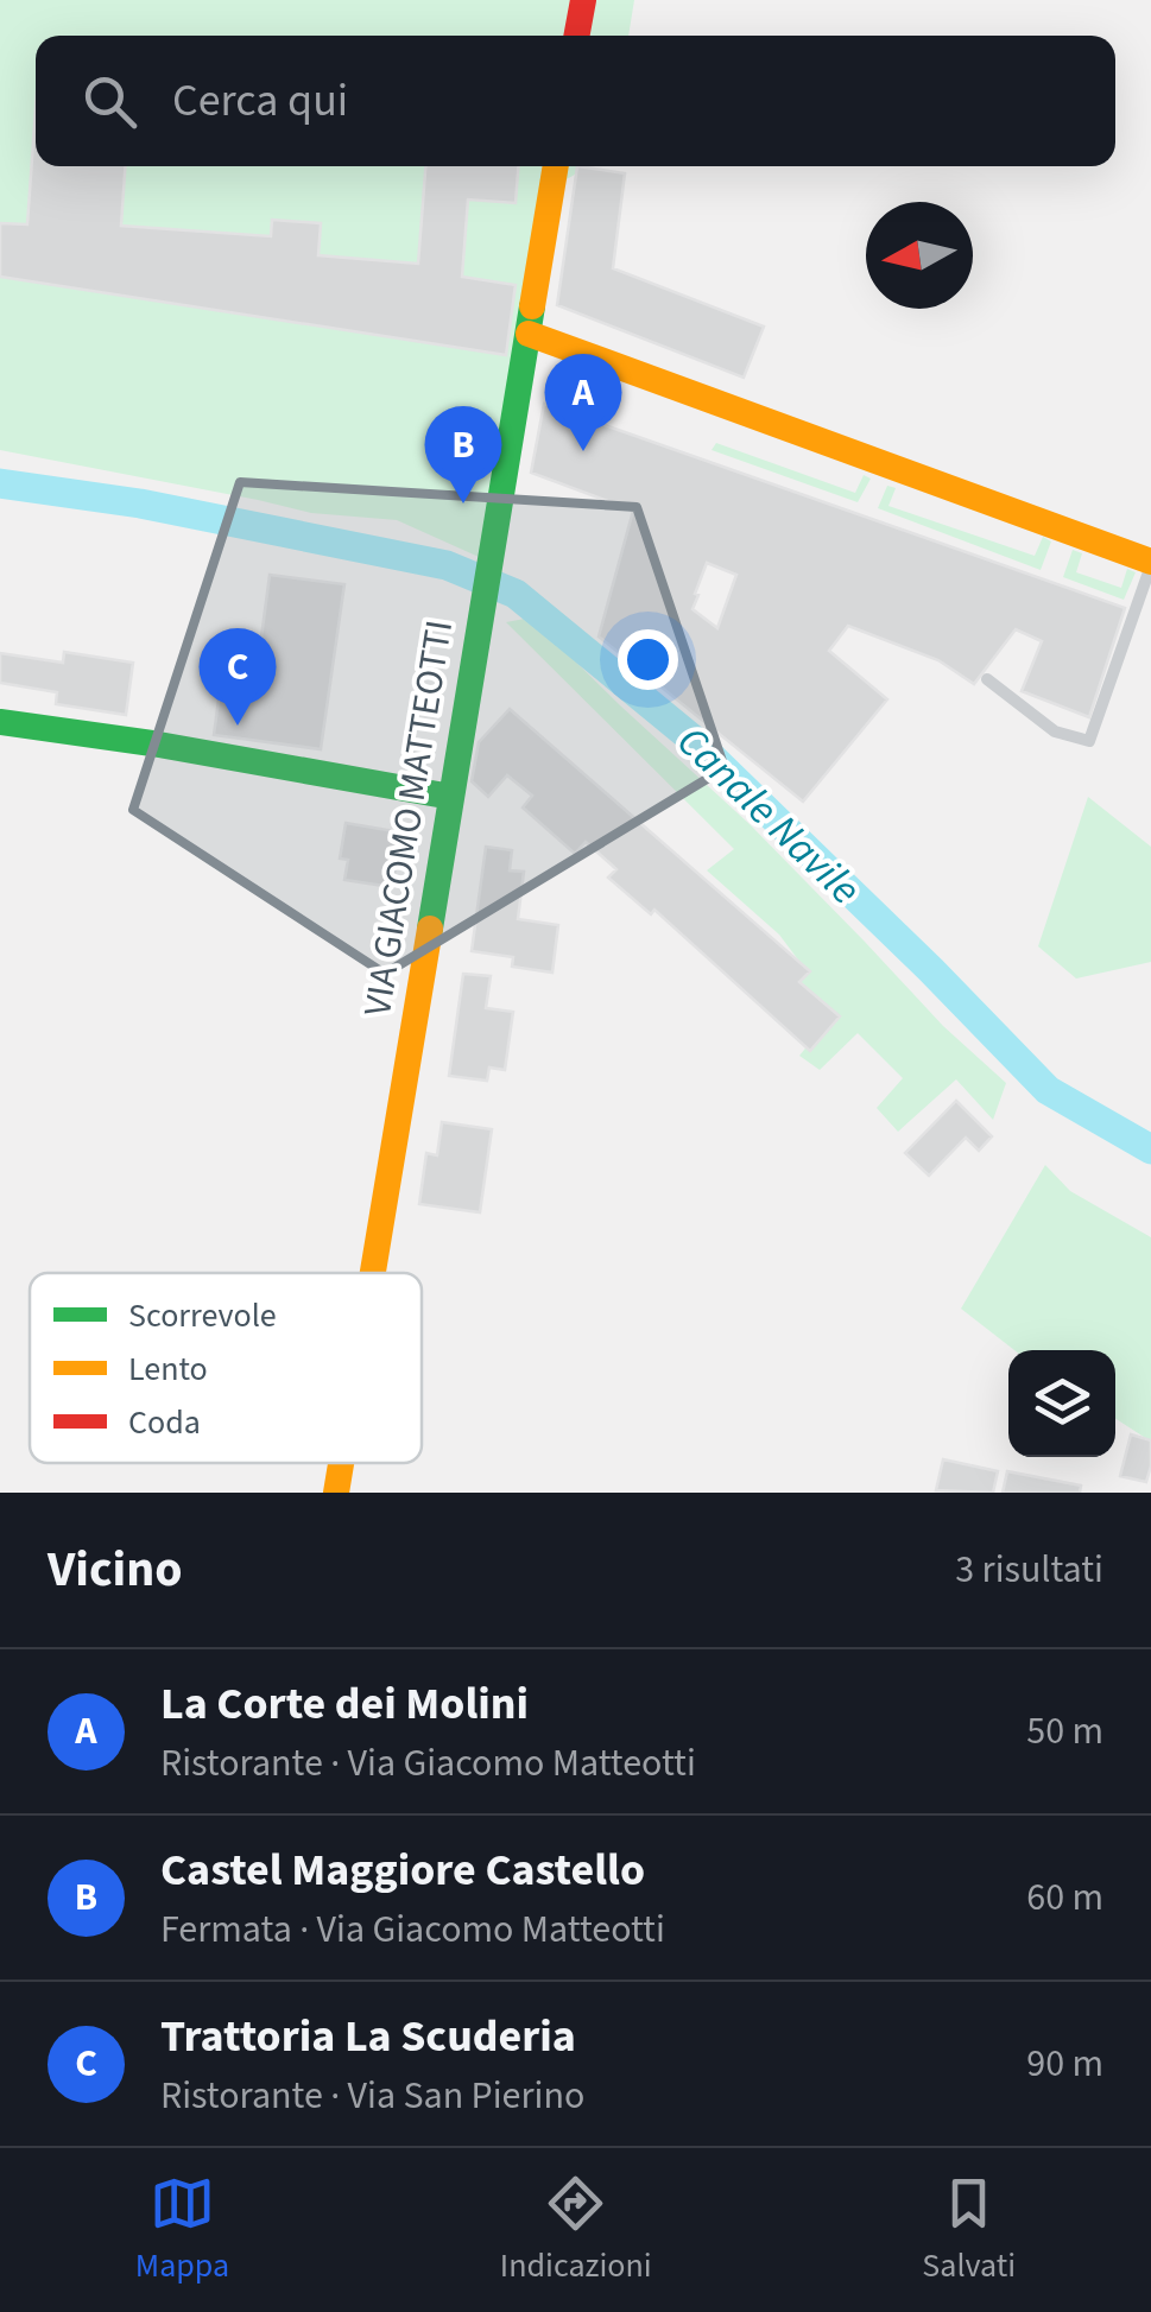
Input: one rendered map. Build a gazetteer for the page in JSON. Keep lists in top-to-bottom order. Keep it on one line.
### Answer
{"streets":{"street":["VIA GIACOMO MATTEOTTI"]},"water":["Canale Navile"],"legend":["Scorrevole","Lento","Coda"],"north":"left","page":{"search":"Cerca qui","pins":["A","B","C"],"heading":["Vicino","3 risultati"],"list":[{"mark":"A","name":"La Corte dei Molini","note":"Ristorante · Via Giacomo Matteotti","value":"50 m"},{"mark":"B","name":"Castel Maggiore Castello","note":"Fermata · Via Giacomo Matteotti","value":"60 m"},{"mark":"C","name":"Trattoria La Scuderia","note":"Ristorante · Via San Pierino","value":"90 m"}],"nav":["Mappa","Indicazioni","Salvati"]}}
